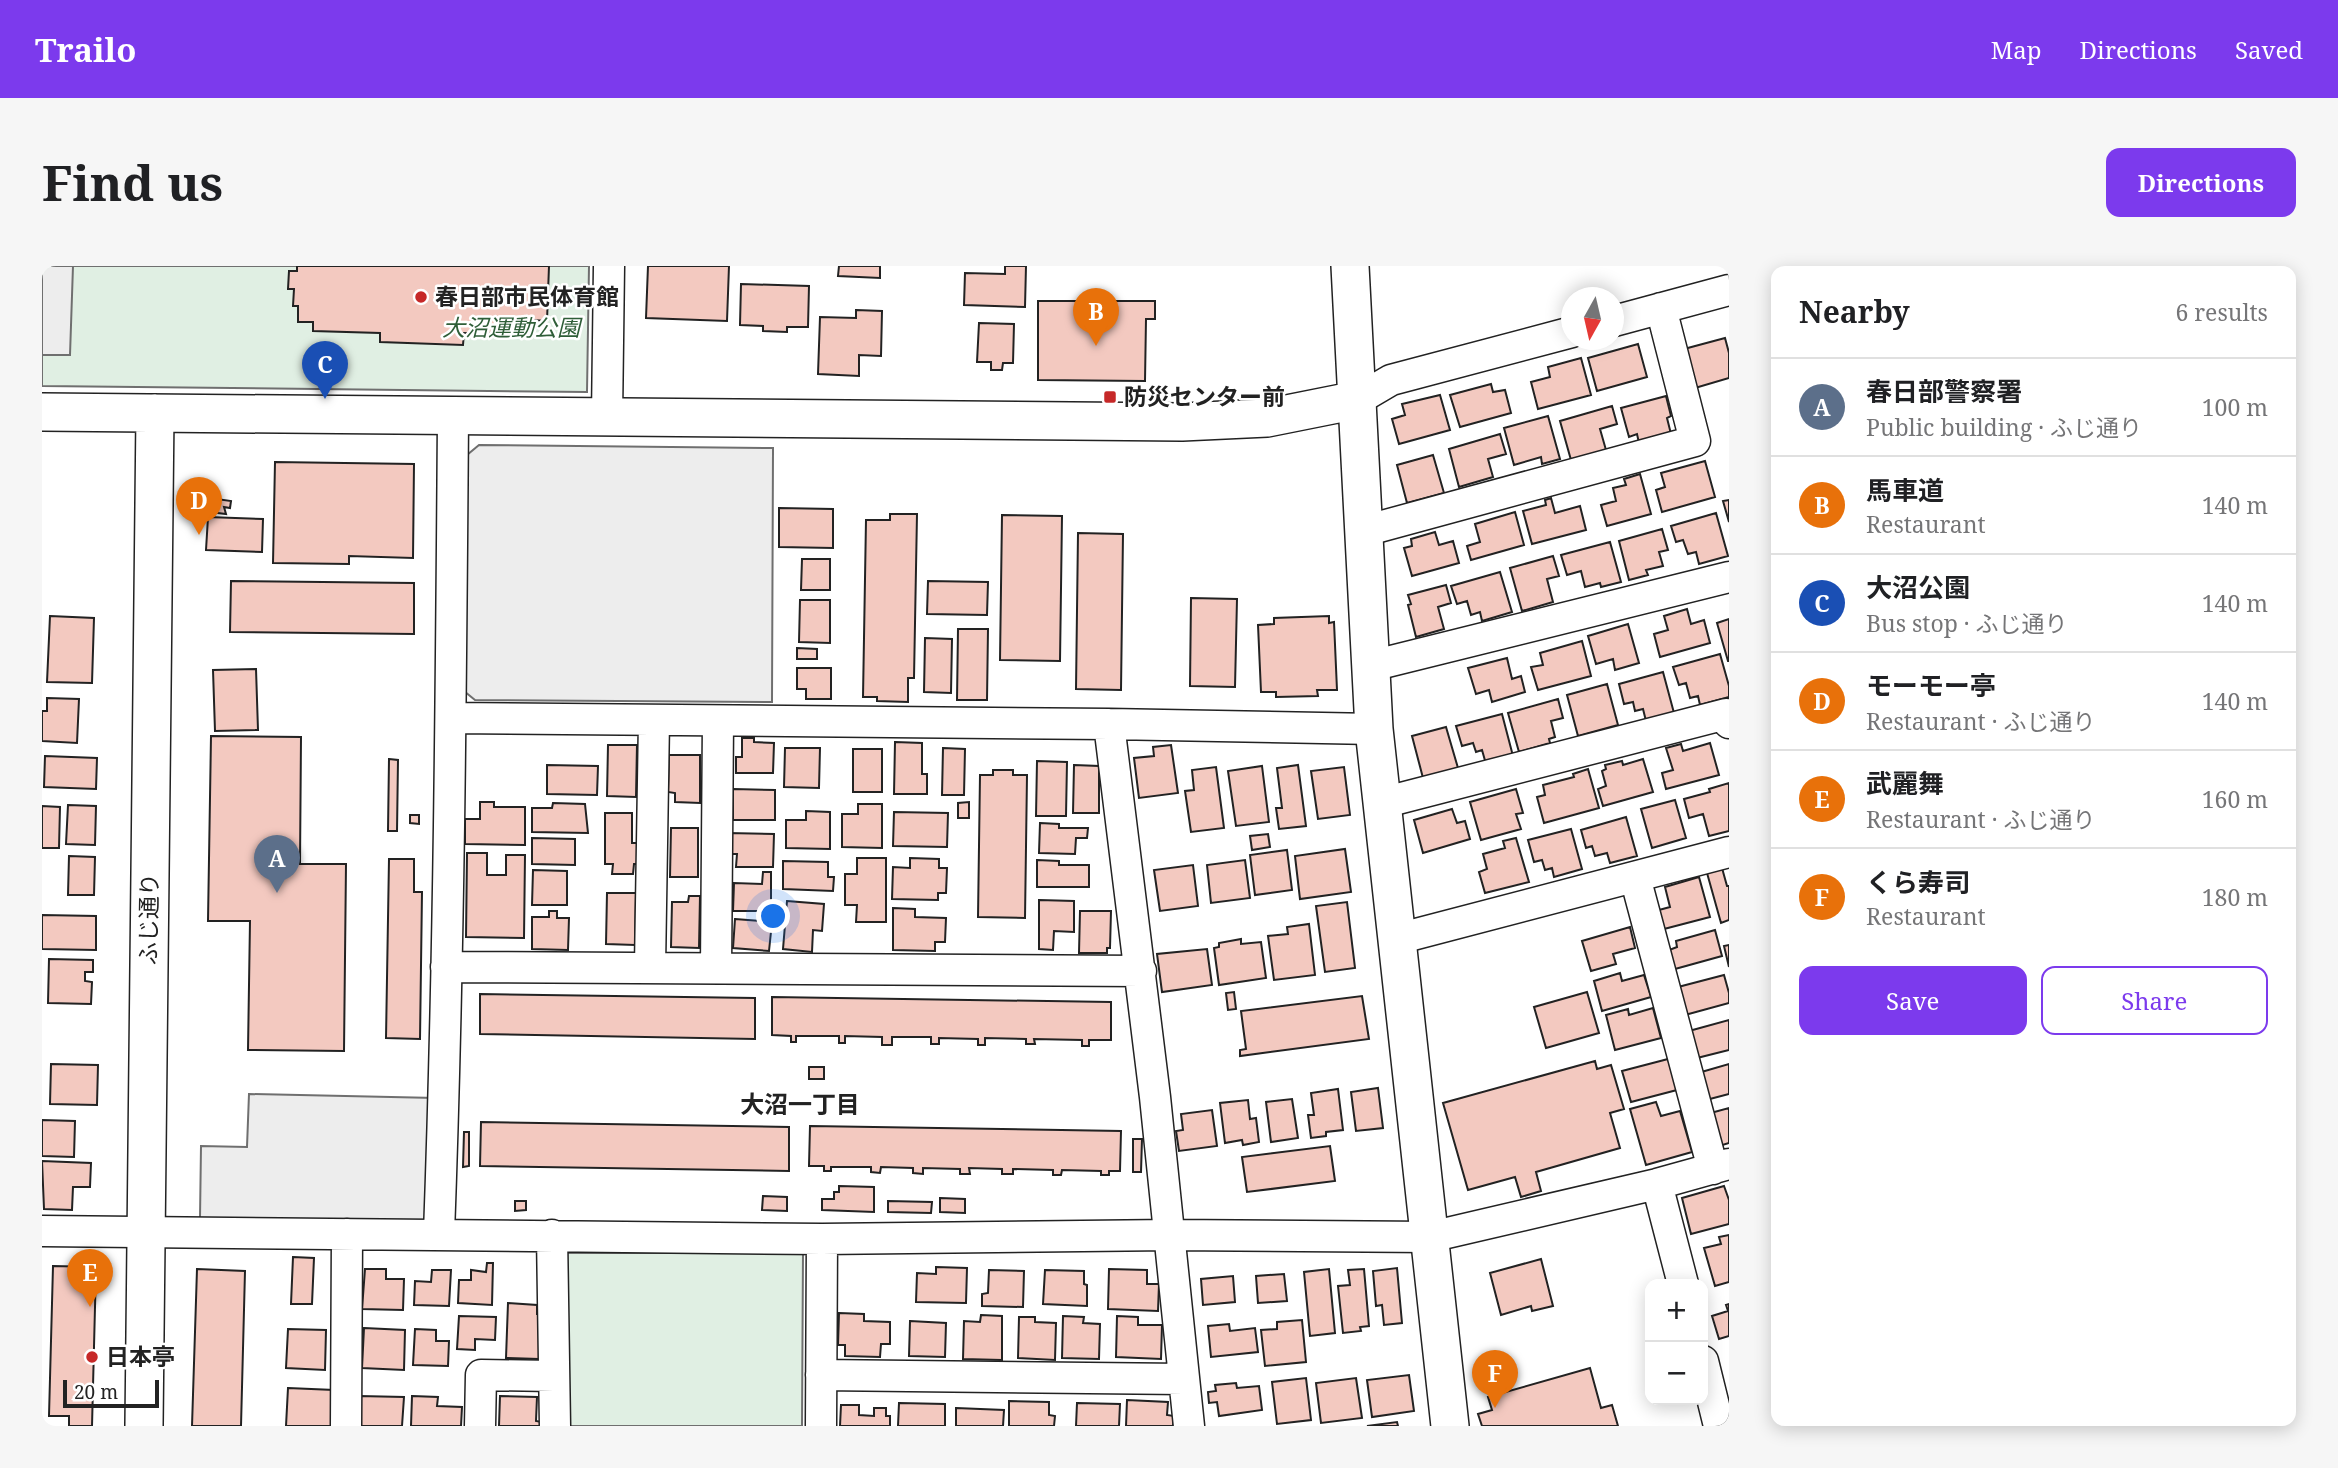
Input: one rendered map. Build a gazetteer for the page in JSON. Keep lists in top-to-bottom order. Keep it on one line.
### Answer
{"streets":{"street":["ふじ通り"]},"districts":["大沼一丁目"],"parks":["大沼運動公園"],"places":{"other":["春日部市民体育館","日本亭"],"transit":["防災センター前"]},"scale_bar":"20 m","north":"bottom","page":{"header":"Trailo","nav":["Map","Directions","Saved"],"buttons":["Directions",["Save","Share"]],"title":"Find us","heading":["Nearby","6 results"],"pins":["B","C","D","A","E","F"],"list":[{"mark":"A","name":"春日部警察署","note":"Public building · ふじ通り","value":"100 m"},{"mark":"B","name":"馬車道","note":"Restaurant","value":"140 m"},{"mark":"C","name":"大沼公園","note":"Bus stop · ふじ通り","value":"140 m"},{"mark":"D","name":"モーモー亭","note":"Restaurant · ふじ通り","value":"140 m"},{"mark":"E","name":"武麗舞","note":"Restaurant · ふじ通り","value":"160 m"},{"mark":"F","name":"くら寿司","note":"Restaurant","value":"180 m"}],"map_buttons":["+","−"],"scale":"20 m"}}
